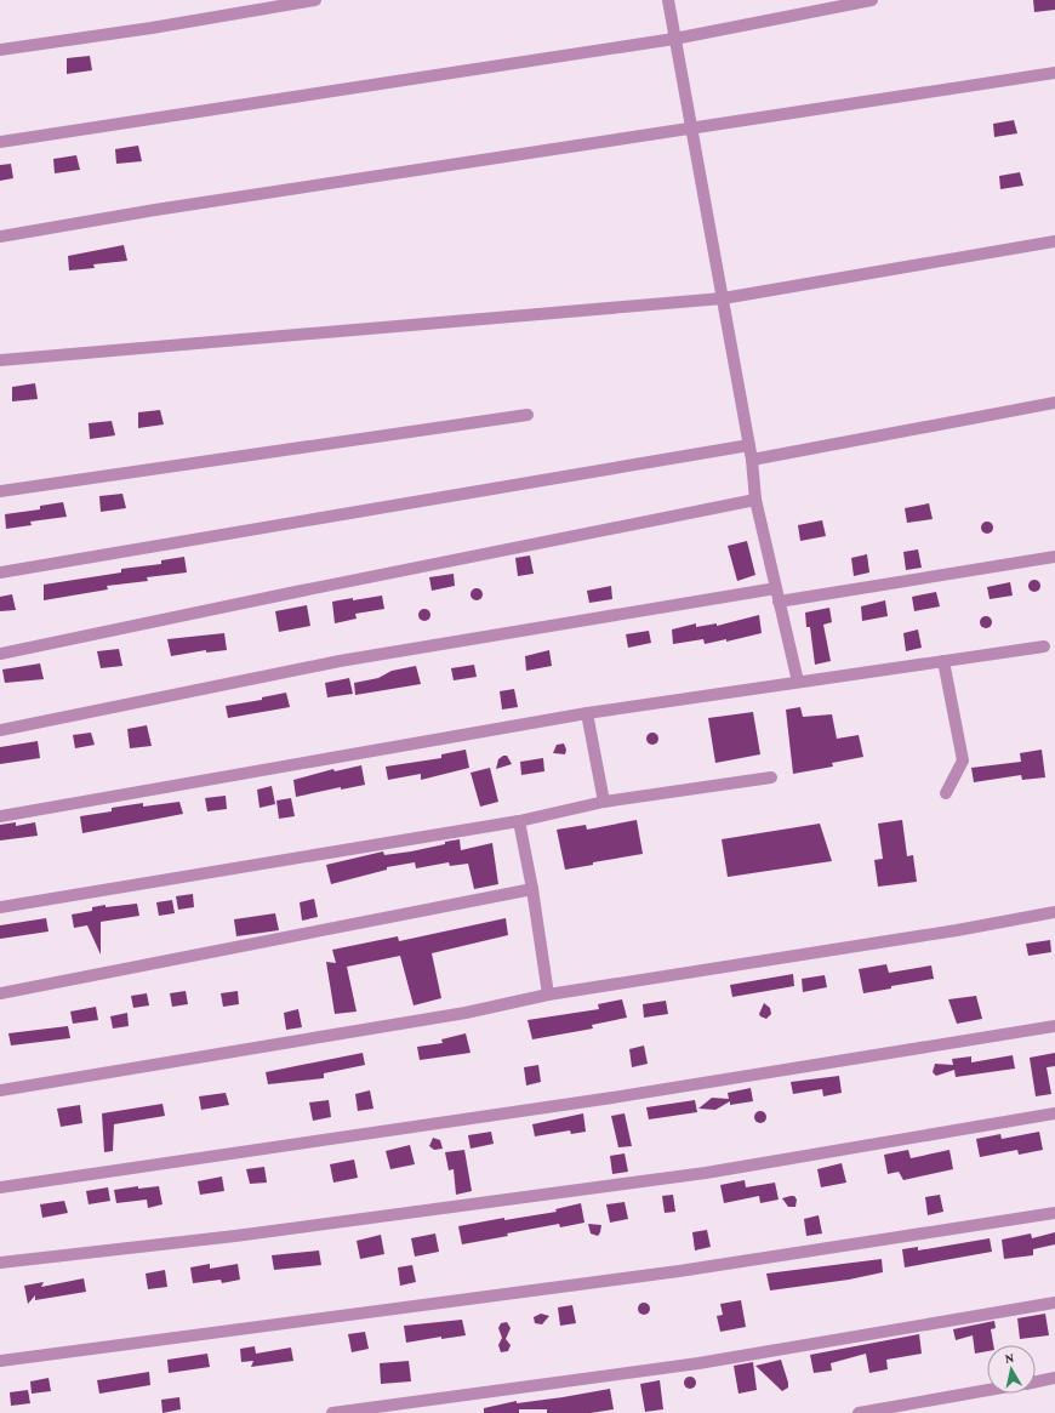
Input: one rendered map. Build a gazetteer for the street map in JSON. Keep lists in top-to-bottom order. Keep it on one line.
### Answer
{"north":"top"}
